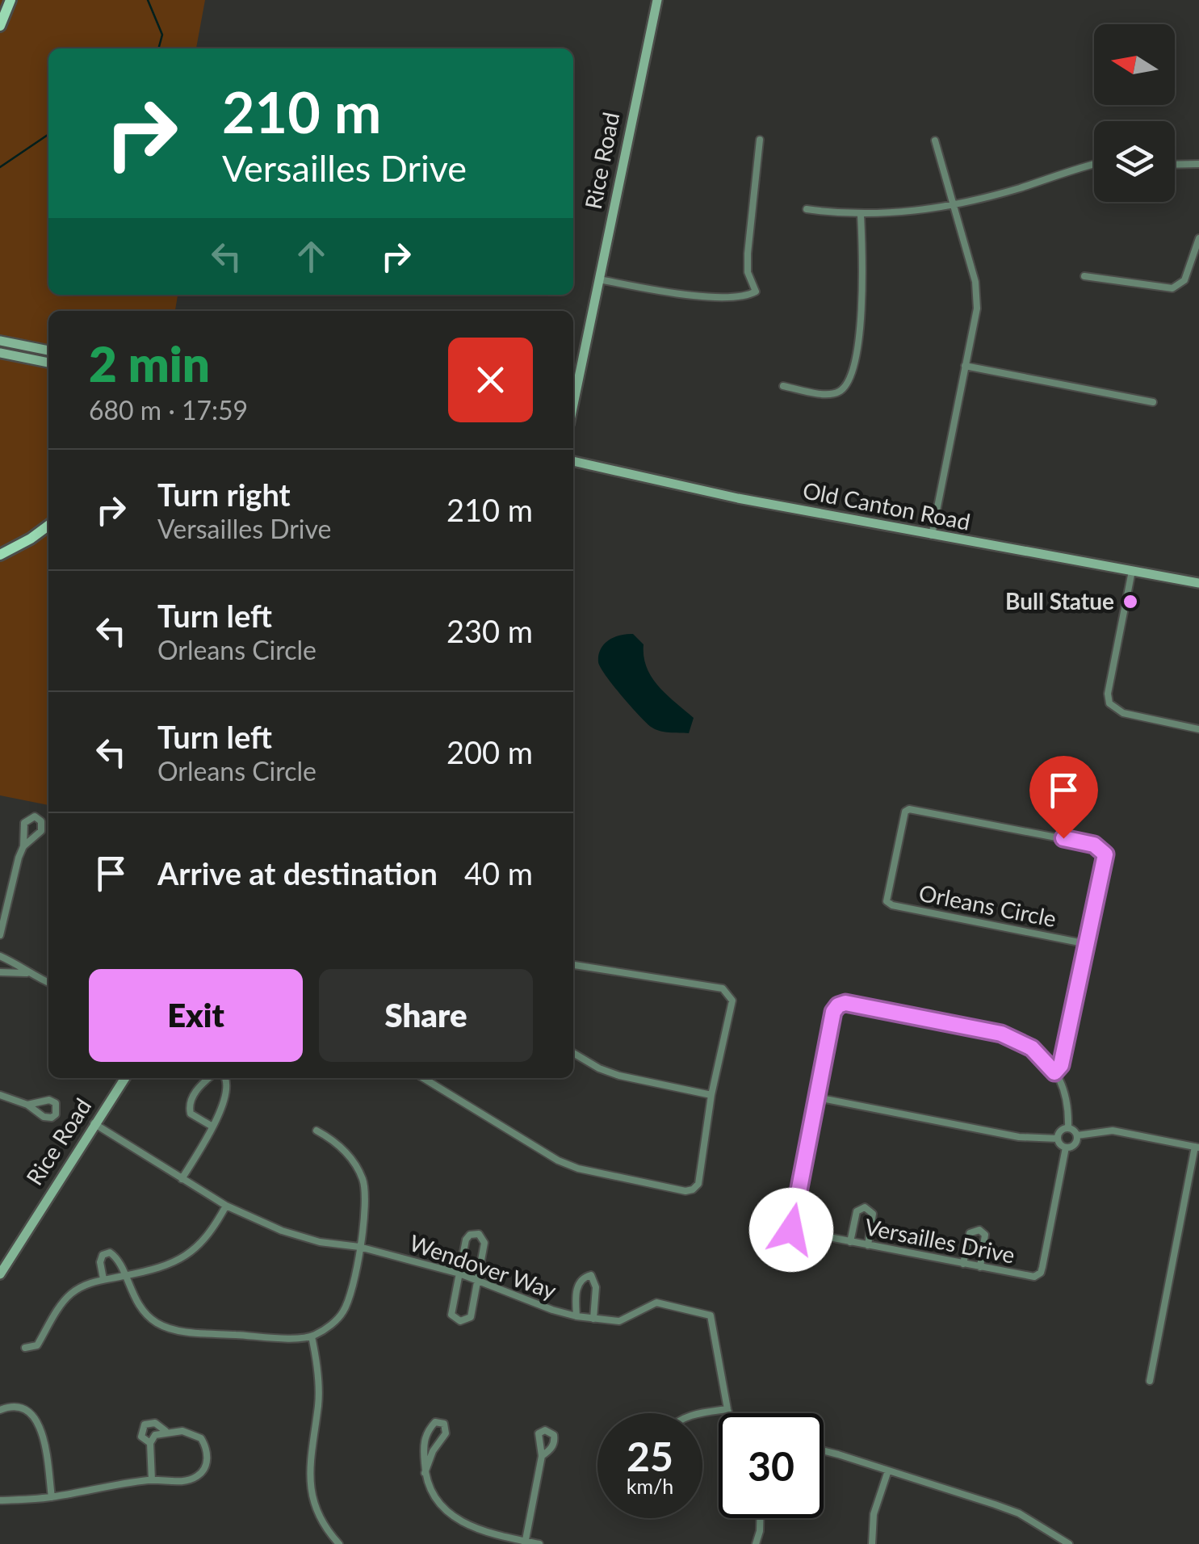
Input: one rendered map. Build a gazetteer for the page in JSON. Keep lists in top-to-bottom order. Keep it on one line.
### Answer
{"streets":{"main road":["Rice Road","Old Canton Road"],"street":["Orleans Circle","Versailles Drive","Wendover Way"]},"crossings":[["Rice Road","Wendover Way"]],"places":["Bull Statue"],"north":"left","page":{"turn":["210 m","Versailles Drive"],"heading":["2 min","680 m · 17:59"],"list":[{"name":"Turn right","note":"Versailles Drive","value":"210 m"},{"name":"Turn left","note":"Orleans Circle","value":"230 m"},{"name":"Turn left","note":"Orleans Circle","value":"200 m"},{"name":"Arrive at destination","value":"40 m"}],"buttons":["Exit","Share"],"speed":"25 km/h","limit":"30"}}
